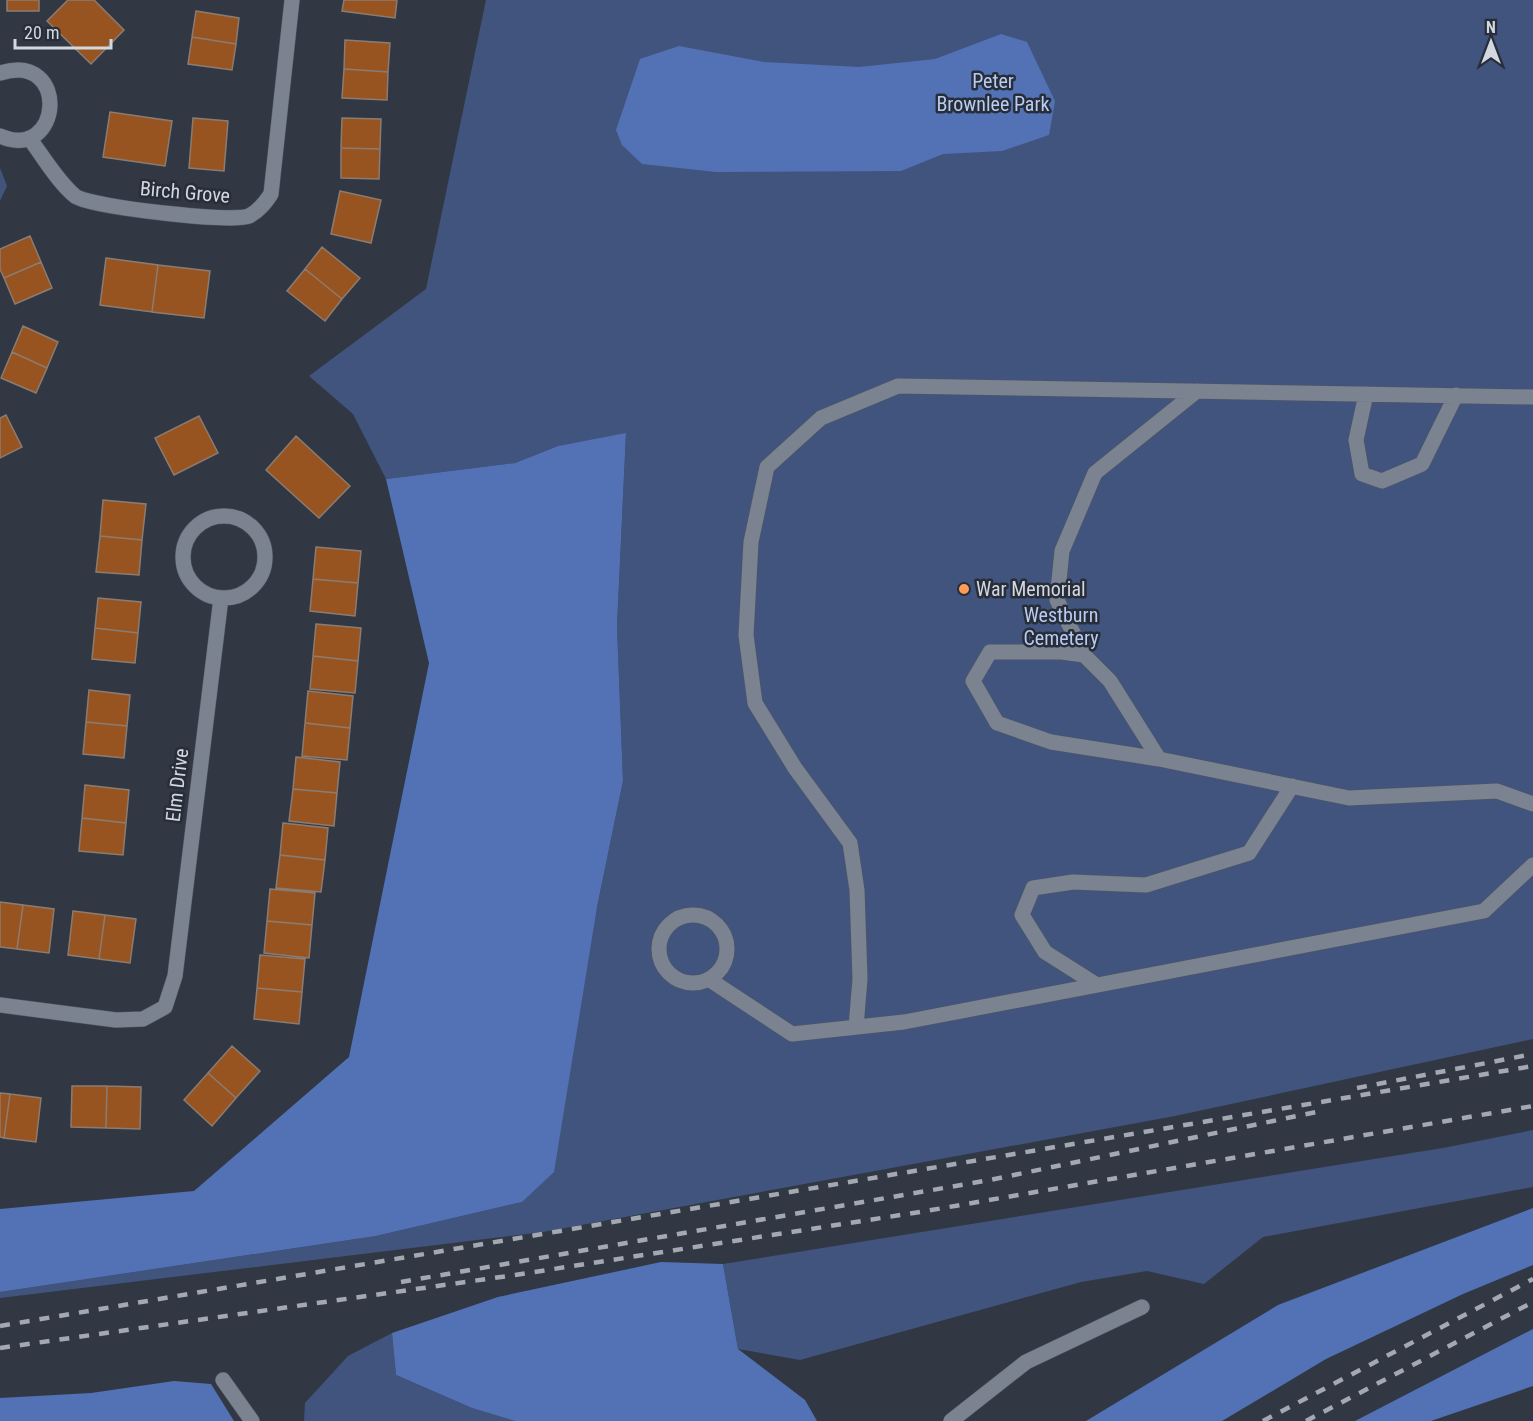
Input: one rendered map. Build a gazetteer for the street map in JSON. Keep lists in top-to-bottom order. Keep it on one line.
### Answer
{"streets":{"street":["Birch Grove","Elm Drive"]},"parks":["Peter Brownlee Park","Westburn Cemetery"],"places":["War Memorial"],"scale_bar":"20 m","north":"top"}
